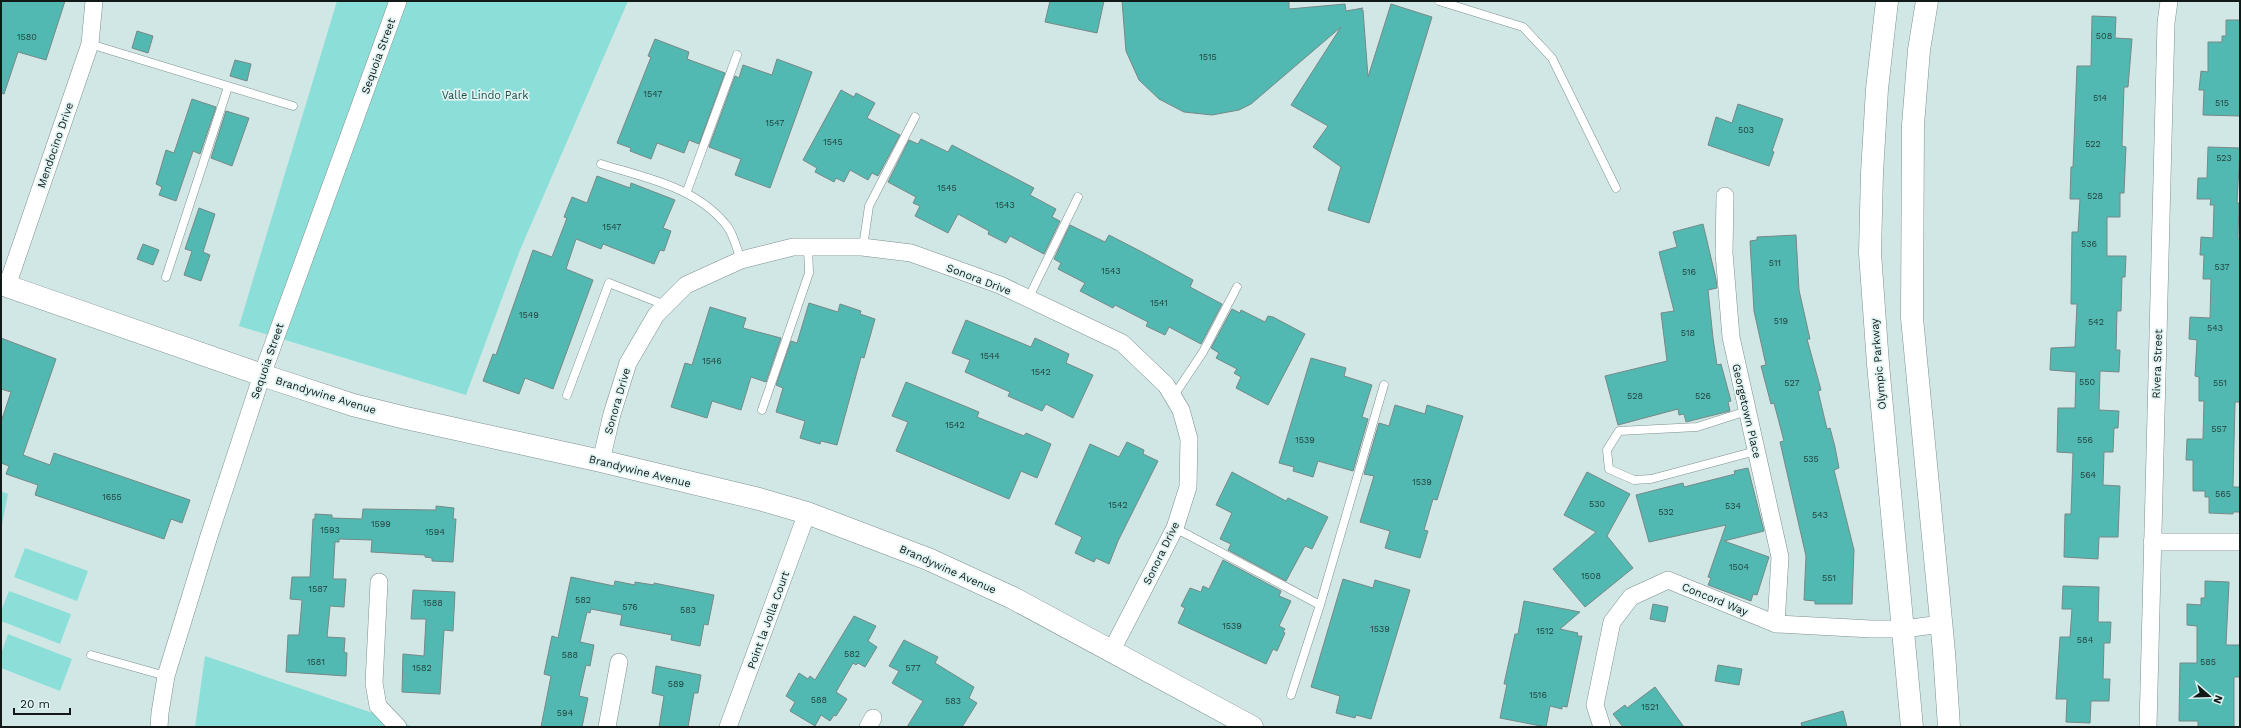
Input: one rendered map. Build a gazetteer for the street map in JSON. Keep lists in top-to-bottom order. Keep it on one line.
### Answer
{"streets":{"main road":["Olympic Parkway","Brandywine Avenue"],"street":["Sequoia Street","Mendocino Drive","Sonora Drive","Rivera Street","Georgetown Place","Concord Way","Point la Jolla Court"]},"crossings":[["Sequoia Street","Brandywine Avenue"],["Mendocino Drive","Brandywine Avenue"],["Sonora Drive","Brandywine Avenue"],["Olympic Parkway","Concord Way"],["Brandywine Avenue","Point la Jolla Court"],["Georgetown Place","Concord Way"]],"parks":["Valle Lindo Park"],"house_numbers":["508","1580","1515","1547","514","515","1547","503","1545","522","523","1545","528","1543","1547","536","511","537","1543","516","1541","1549","519","542","543","518","1544","1546","1542","550","527","551","528","526","1542","557","1539","556","535","564","1539","565","1655","530","1542","534","532","543","1599","1593","1594","1504","1508","551","1587","582","1588","576","583","1539","1539","1512","584","582","588","1581","585","1582","577","589","1516","588","583","1521","594"],"scale_bar":"20 m","north":"right"}
